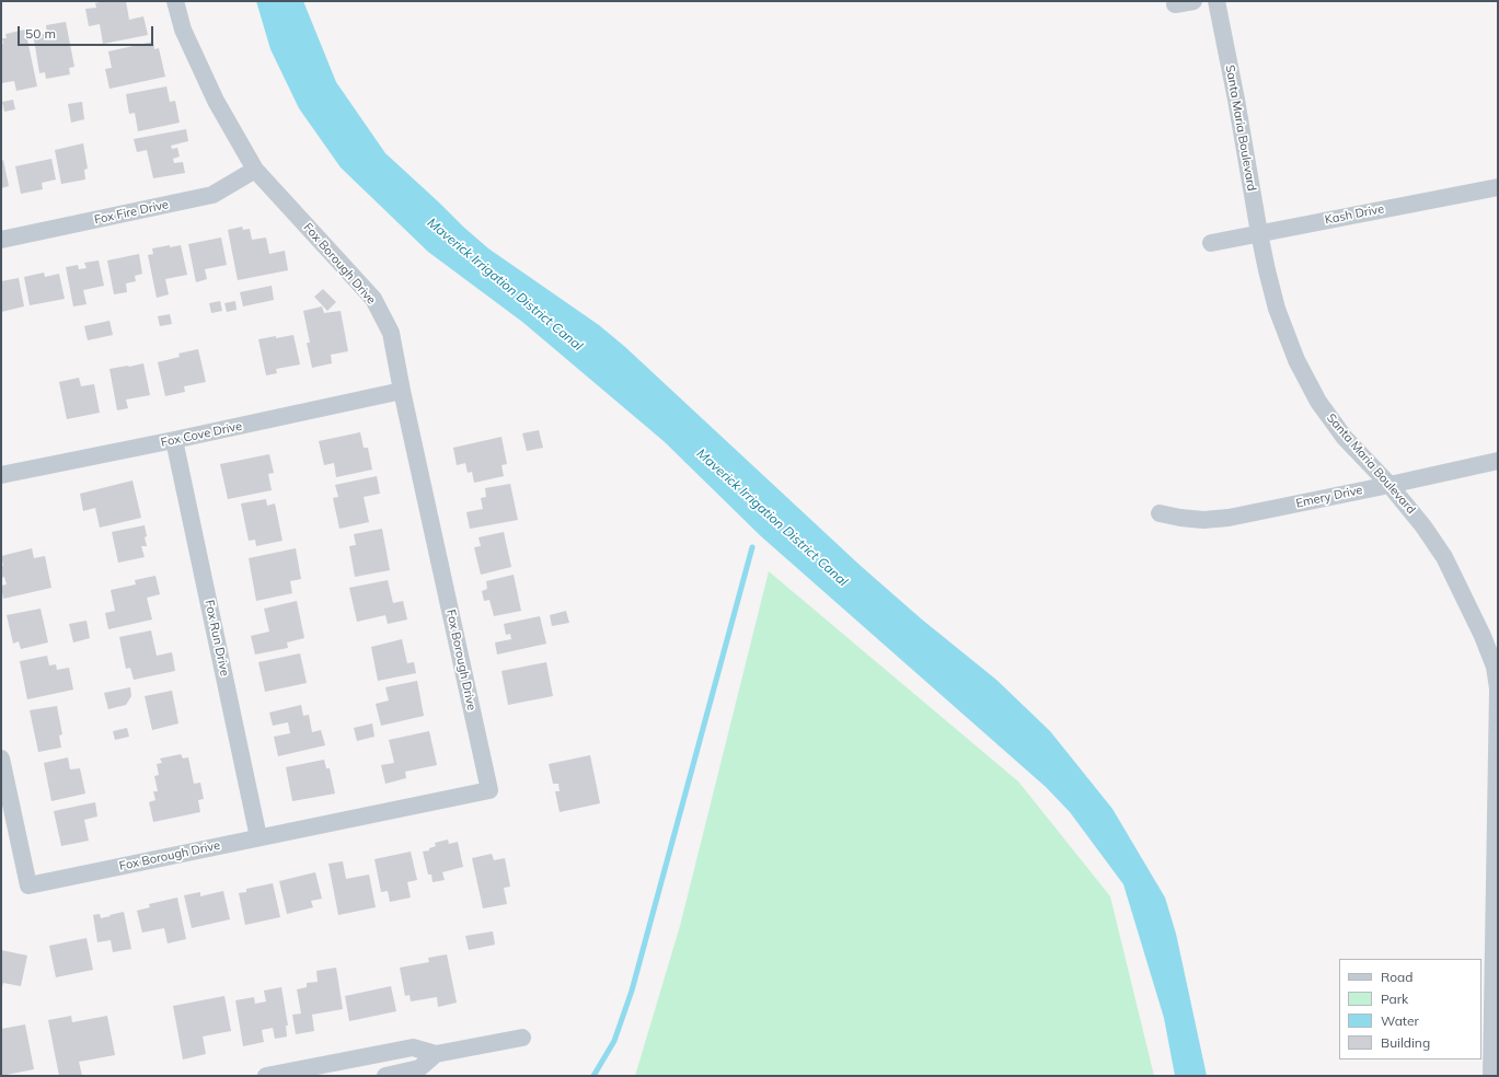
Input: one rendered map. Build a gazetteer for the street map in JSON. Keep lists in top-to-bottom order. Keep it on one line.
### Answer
{"streets":{"street":["Santa Maria Boulevard","Fox Fire Drive","Kash Drive","Fox Borough Drive","Fox Cove Drive","Emery Drive","Fox Run Drive"]},"crossings":[["Santa Maria Boulevard","Kash Drive"],["Santa Maria Boulevard","Emery Drive"],["Fox Fire Drive","Fox Borough Drive"],["Fox Borough Drive","Fox Cove Drive"],["Fox Borough Drive","Fox Run Drive"],["Fox Cove Drive","Fox Run Drive"]],"water":["Maverick Irrigation District Canal"],"legend":["Road","Park","Water","Building"],"scale_bar":"50 m"}
